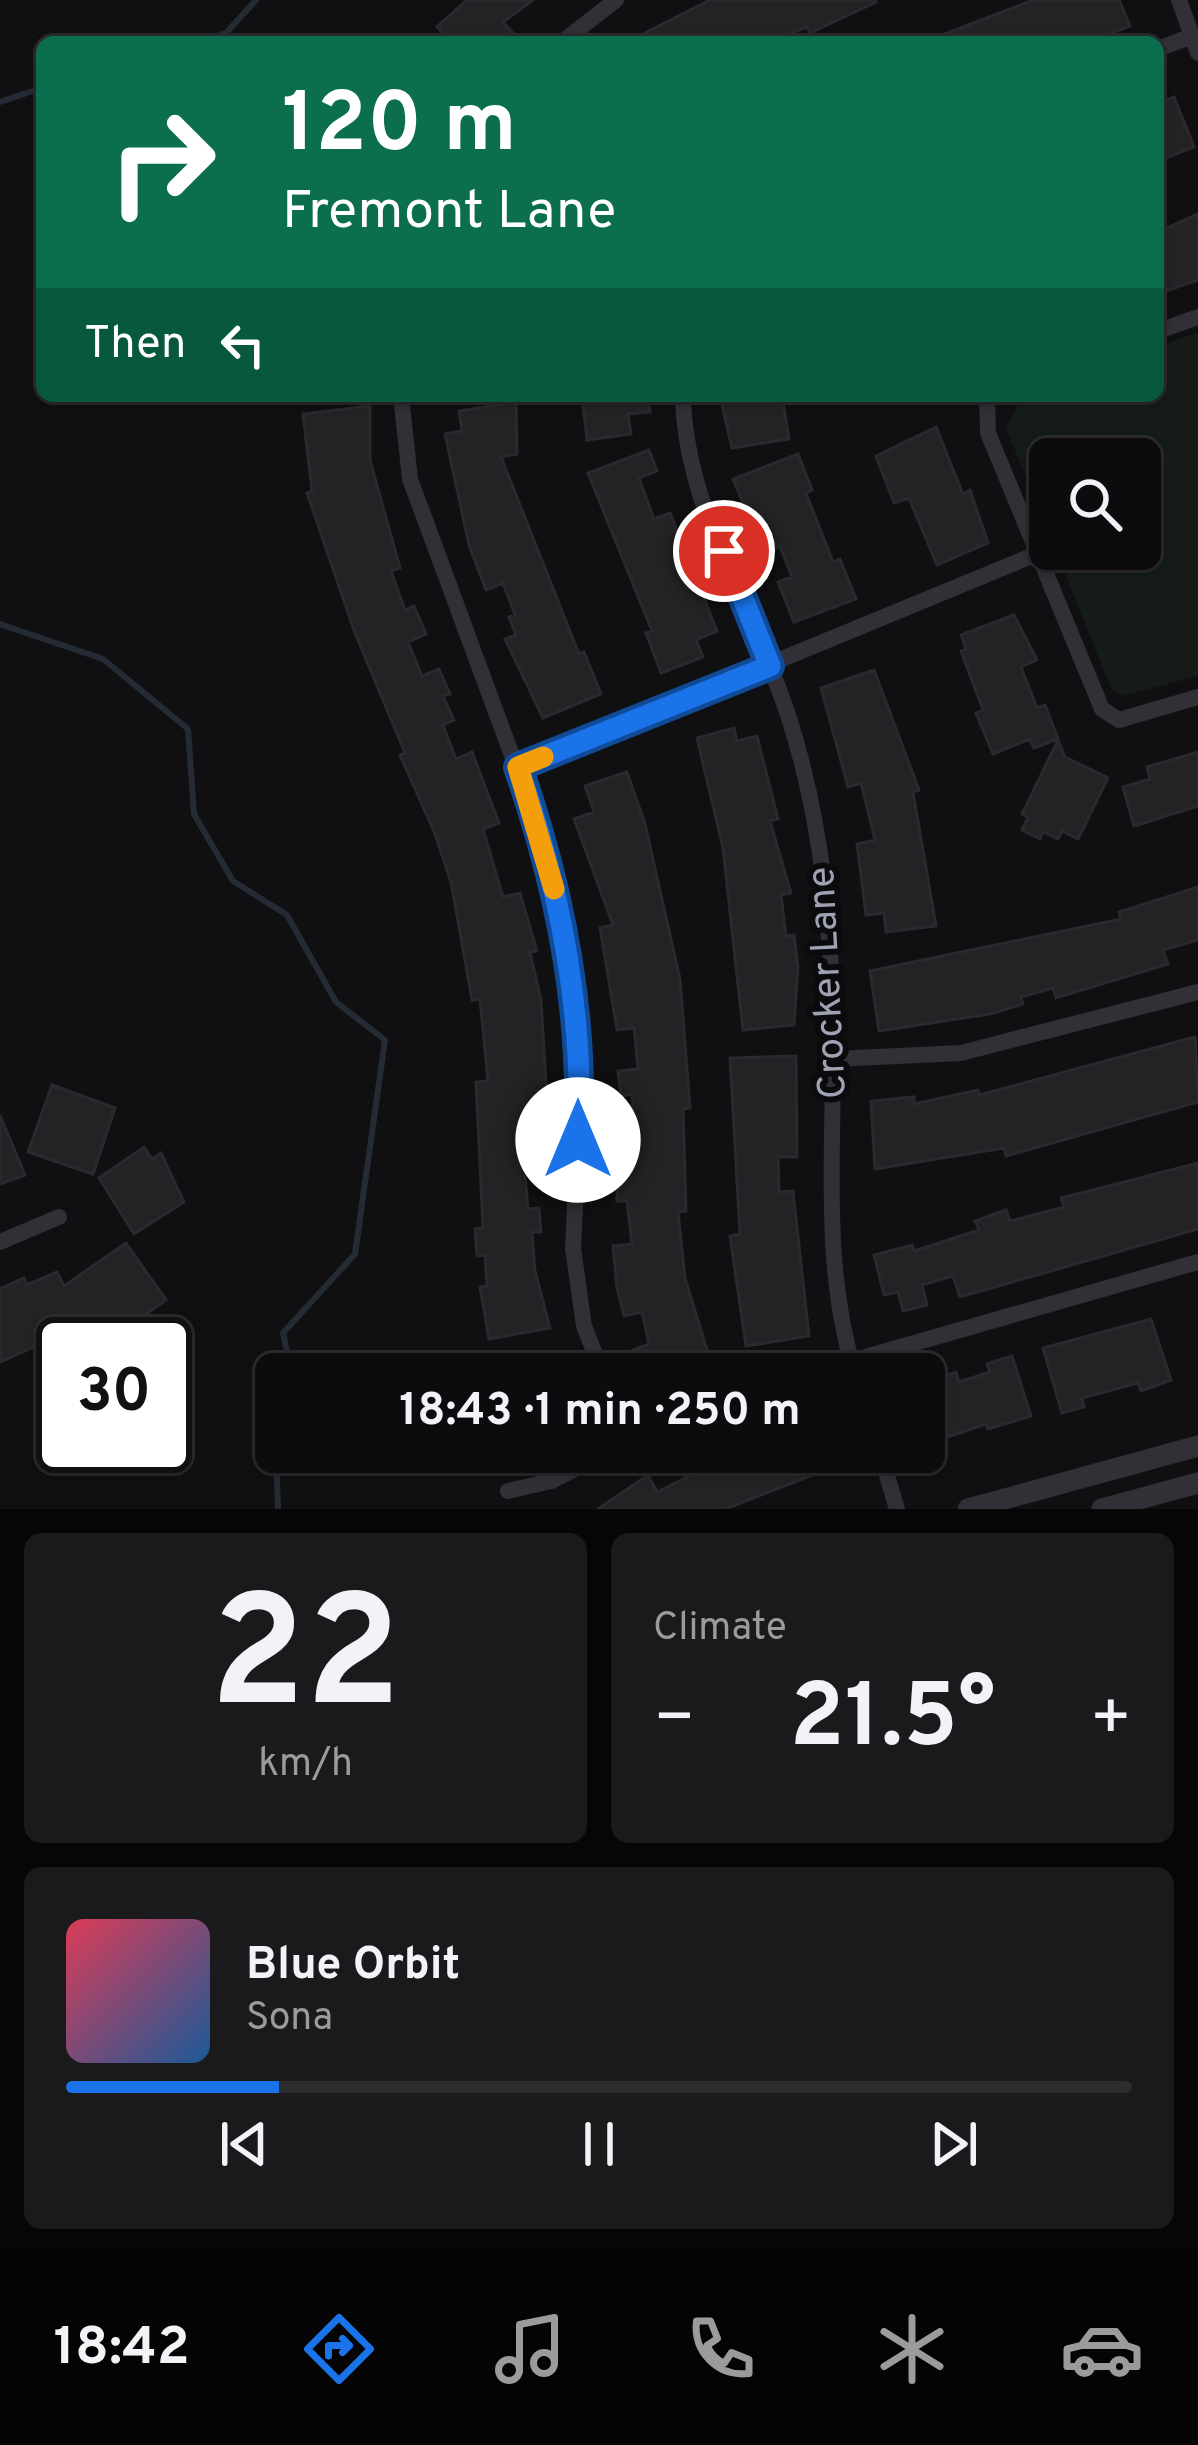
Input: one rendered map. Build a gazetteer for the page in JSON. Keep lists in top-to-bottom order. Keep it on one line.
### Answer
{"streets":{"street":["Crocker Lane"]},"page":{"turn":["120 m","Fremont Lane"],"then":"Then","limit":"30","trip":"18:43 · 1 min · 250 m","tile":[["22","km/h"],"Climate"],"heat":["−","21.5°","+"],"song":["Blue Orbit","Sona"],"tabs":"18:42"}}
